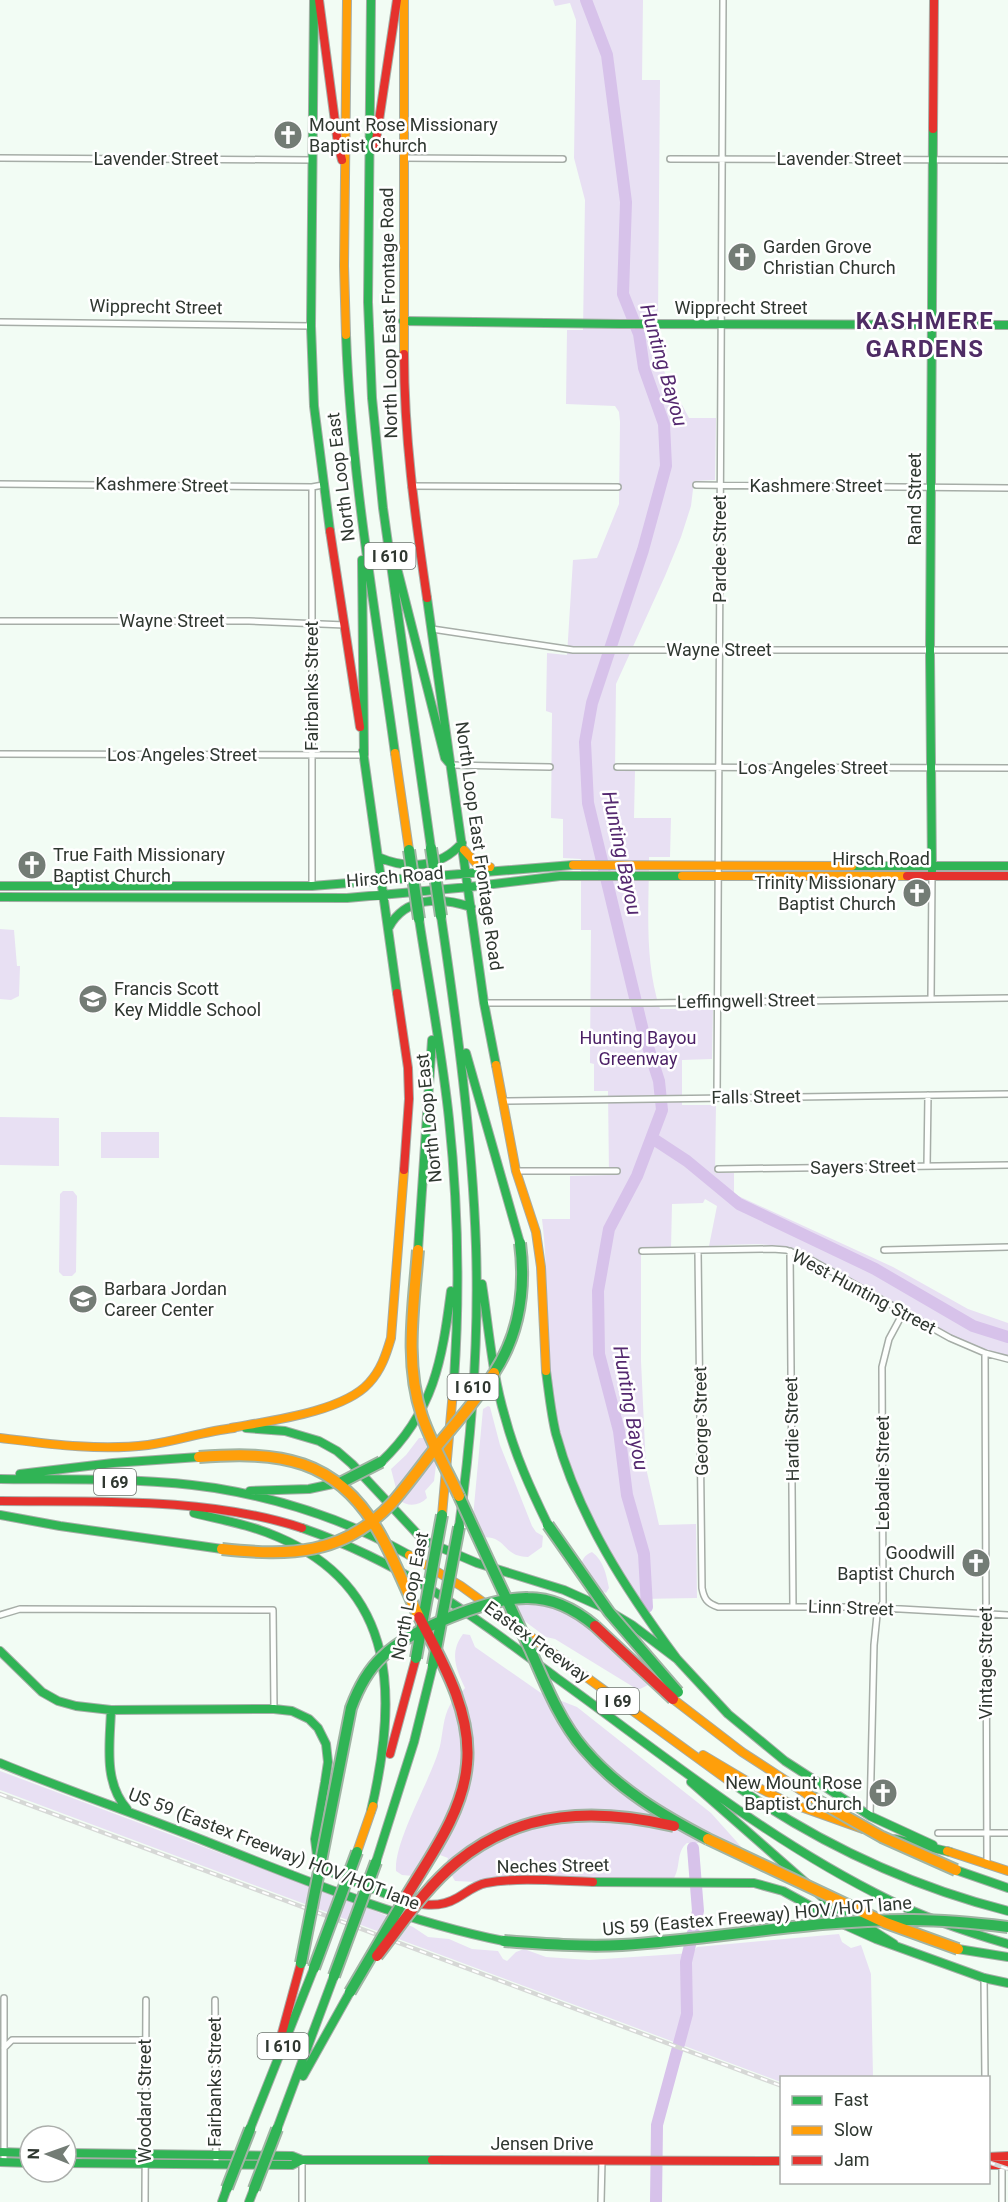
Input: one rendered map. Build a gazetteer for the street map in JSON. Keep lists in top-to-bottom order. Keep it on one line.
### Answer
{"streets":{"main road":["Wipprecht Street","North Loop East Frontage Road","North Loop East","Rand Street","I 610","Hirsch Road","I 69","Eastex Freeway","US 59 (Eastex Freeway) HOV/HOT lane","Neches Street","Jensen Drive"],"street":["Lavender Street","Kashmere Street","Pardee Street","Wayne Street","Fairbanks Street","Los Angeles Street","Leffingwell Street","Falls Street","Sayers Street","West Hunting Street","George Street","Hardie Street","Lebadie Street","Linn Street","Vintage Street","Woodard Street"]},"crossings":[["Lavender Street","Rand Street"],["Lavender Street","Pardee Street"],["Wipprecht Street","North Loop East Frontage Road"],["Wipprecht Street","Rand Street"],["Wipprecht Street","Pardee Street"],["North Loop East Frontage Road","Wayne Street"],["North Loop East Frontage Road","Hirsch Road"],["North Loop East Frontage Road","Leffingwell Street"],["North Loop East Frontage Road","Falls Street"],["Kashmere Street","Rand Street"],["Kashmere Street","Pardee Street"],["Kashmere Street","Fairbanks Street"],["Rand Street","Wayne Street"],["Rand Street","Los Angeles Street"],["Rand Street","Hirsch Road"],["Rand Street","Leffingwell Street"],["Pardee Street","Wayne Street"],["Pardee Street","Los Angeles Street"],["Pardee Street","Hirsch Road"],["Pardee Street","Leffingwell Street"],["Pardee Street","Falls Street"],["Wayne Street","Fairbanks Street"],["Fairbanks Street","Los Angeles Street"],["Fairbanks Street","Hirsch Road"],["Fairbanks Street","Jensen Drive"],["West Hunting Street","George Street"],["West Hunting Street","Hardie Street"],["West Hunting Street","Lebadie Street"],["West Hunting Street","Vintage Street"],["George Street","Linn Street"],["Hardie Street","Linn Street"],["Lebadie Street","Linn Street"],["Linn Street","Vintage Street"],["Woodard Street","Jensen Drive"]],"districts":["KASHMERE GARDENS"],"water":["Hunting Bayou"],"parks":["Hunting Bayou Greenway"],"places":{"church":["Mount Rose Missionary Baptist Church","Garden Grove Christian Church","True Faith Missionary Baptist Church","Trinity Missionary Baptist Church","Goodwill Baptist Church","New Mount Rose Baptist Church"],"school or university":["Francis Scott Key Middle School","Barbara Jordan Career Center"]},"legend":["Fast","Slow","Jam"],"north":"left"}
